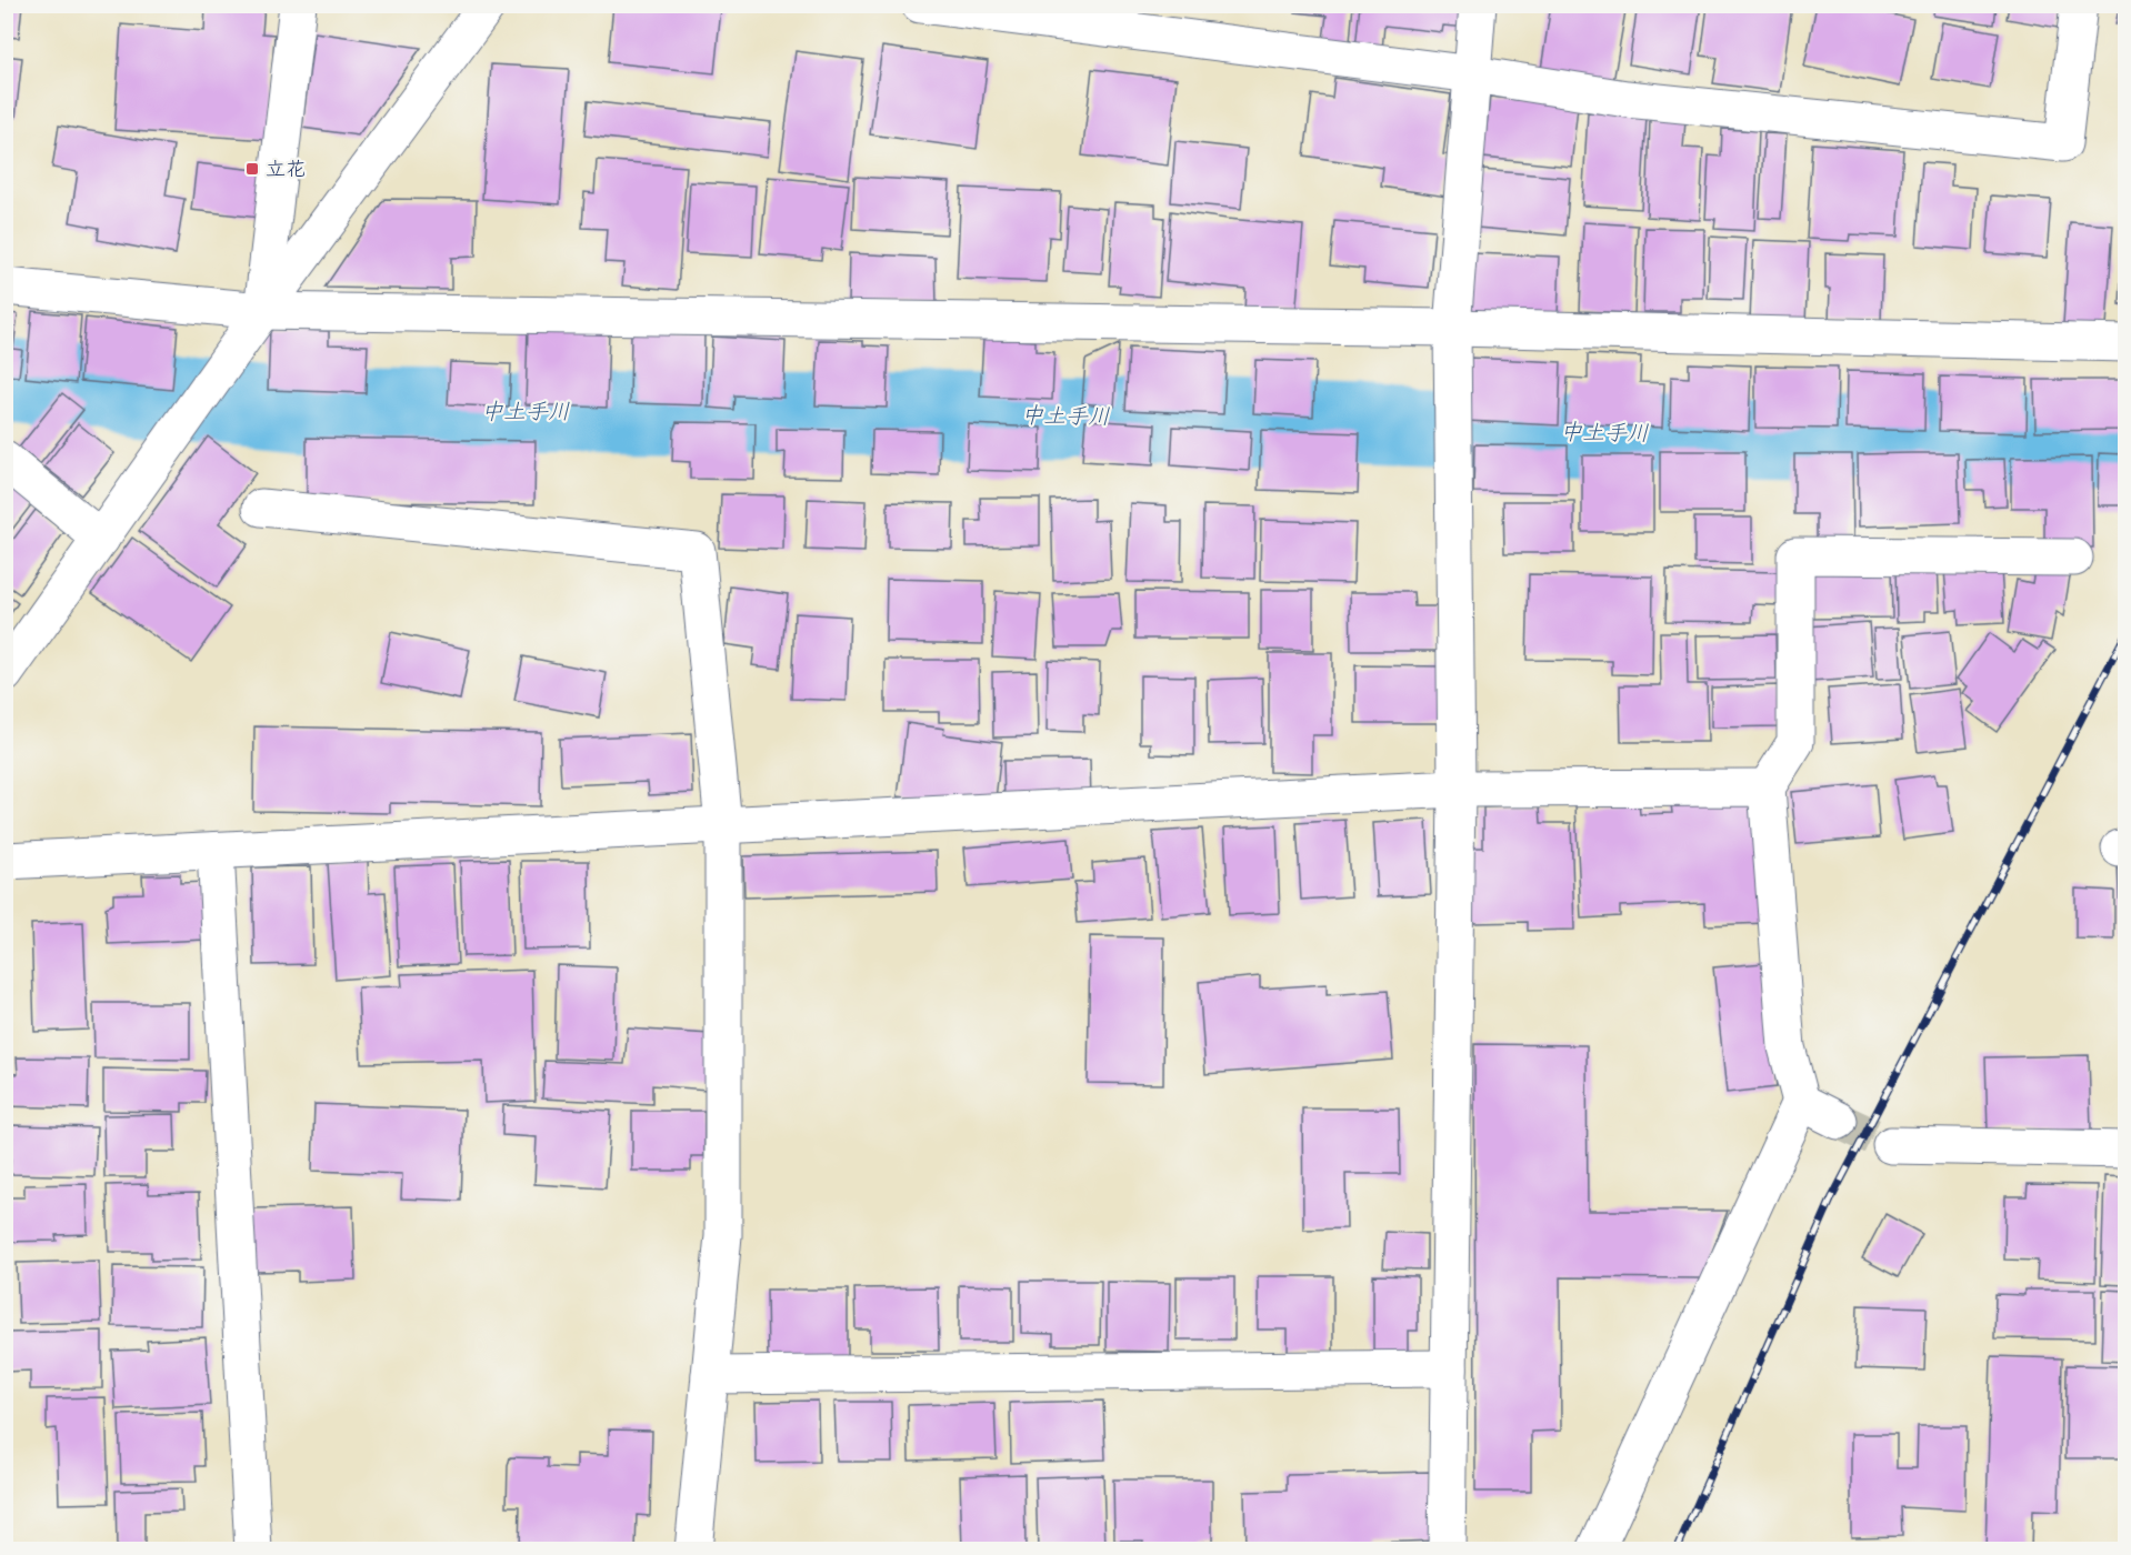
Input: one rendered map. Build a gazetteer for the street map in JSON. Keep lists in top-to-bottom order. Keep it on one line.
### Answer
{"water":["中土手川"],"places":{"transit":["立花"]}}
